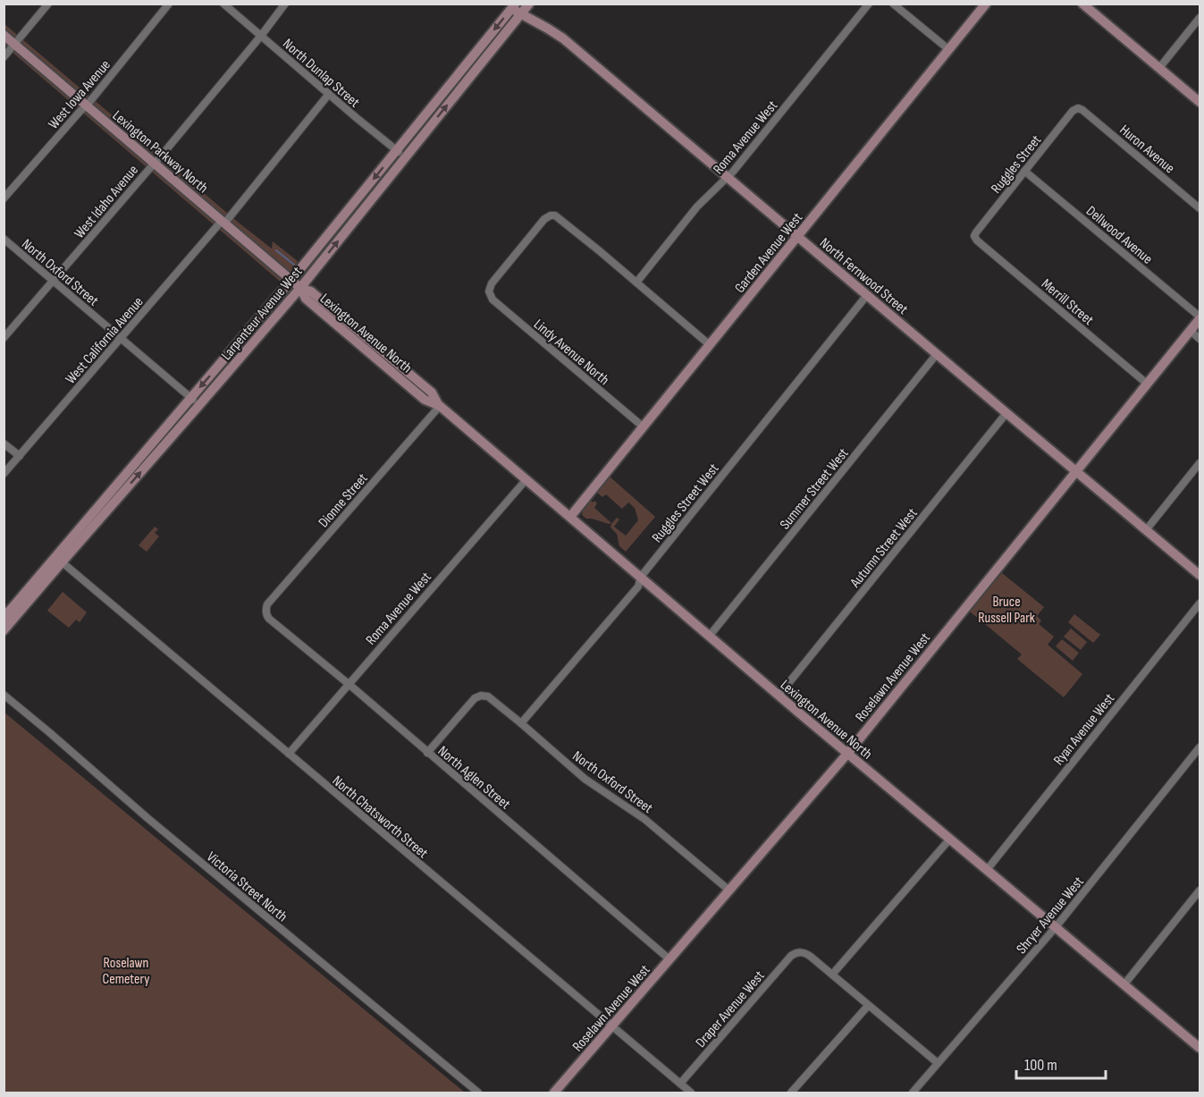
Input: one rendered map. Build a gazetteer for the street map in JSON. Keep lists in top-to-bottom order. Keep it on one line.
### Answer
{"streets":{"main road":["Lexington Parkway North","Garden Avenue West","North Fernwood Street","Larpenteur Avenue West","Lexington Avenue North","Roselawn Avenue West"],"street":["North Dunlap Street","West Iowa Avenue","Roma Avenue West","Huron Avenue","Ruggles Street","West Idaho Avenue","Dellwood Avenue","North Oxford Street","Merrill Street","West California Avenue","Lindy Avenue North","Summer Street West","Dionne Street","Ruggles Street West","Autumn Street West","Ryan Avenue West","North Aglen Street","North Chatsworth Street","Victoria Street North","Shryer Avenue West","Draper Avenue West"]},"crossings":[["North Dunlap Street","West Idaho Avenue"],["North Dunlap Street","Larpenteur Avenue West"],["North Dunlap Street","West California Avenue"],["West Iowa Avenue","Lexington Parkway North"],["Roma Avenue West","North Fernwood Street"],["Roma Avenue West","Lexington Avenue North"],["Roma Avenue West","Lindy Avenue North"],["Roma Avenue West","North Aglen Street"],["Roma Avenue West","North Chatsworth Street"],["Huron Avenue","Ruggles Street"],["Lexington Parkway North","West Idaho Avenue"],["Lexington Parkway North","Larpenteur Avenue West"],["Lexington Parkway North","Lexington Avenue North"],["Lexington Parkway North","West California Avenue"],["Ruggles Street","Dellwood Avenue"],["Ruggles Street","Merrill Street"],["West Idaho Avenue","North Oxford Street"],["Dellwood Avenue","Roselawn Avenue West"],["Garden Avenue West","North Fernwood Street"],["Garden Avenue West","Lexington Avenue North"],["Garden Avenue West","Lindy Avenue North"],["North Oxford Street","Larpenteur Avenue West"],["North Oxford Street","West California Avenue"],["North Oxford Street","Ruggles Street West"],["North Oxford Street","Roselawn Avenue West"],["North Oxford Street","North Aglen Street"],["North Fernwood Street","Larpenteur Avenue West"],["North Fernwood Street","Summer Street West"],["North Fernwood Street","Ruggles Street West"],["North Fernwood Street","Autumn Street West"],["North Fernwood Street","Roselawn Avenue West"],["Merrill Street","Roselawn Avenue West"],["Larpenteur Avenue West","Lexington Avenue North"],["Larpenteur Avenue West","North Chatsworth Street"],["Lexington Avenue North","Summer Street West"],["Lexington Avenue North","Dionne Street"],["Lexington Avenue North","Ruggles Street West"],["Lexington Avenue North","Autumn Street West"],["Lexington Avenue North","Roselawn Avenue West"],["Lexington Avenue North","Ryan Avenue West"],["Lexington Avenue North","Shryer Avenue West"],["Dionne Street","North Aglen Street"],["Roselawn Avenue West","North Aglen Street"],["Roselawn Avenue West","North Chatsworth Street"],["North Chatsworth Street","Draper Avenue West"]],"parks":["Bruce Russell Park","Roselawn Cemetery"],"scale_bar":"100 m"}
